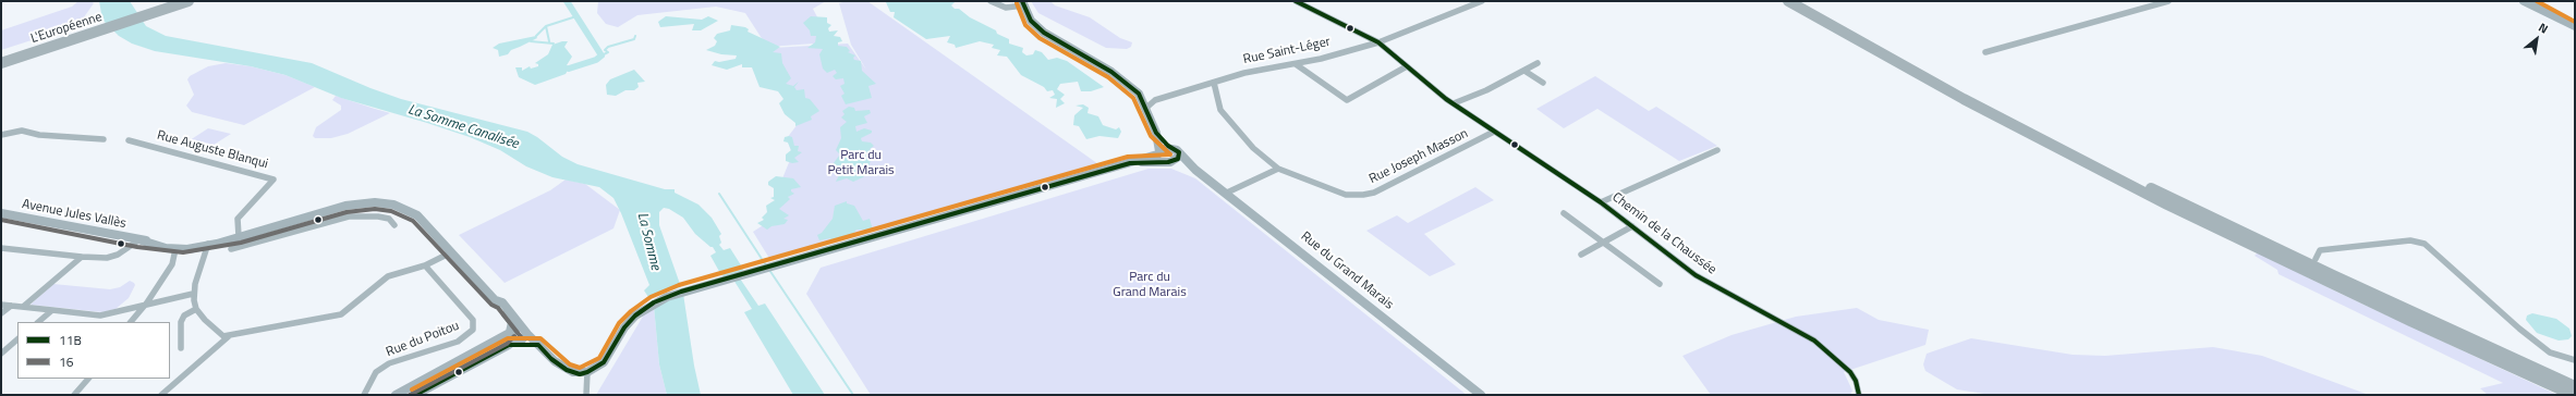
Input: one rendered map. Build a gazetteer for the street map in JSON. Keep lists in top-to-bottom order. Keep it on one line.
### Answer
{"streets":{"highway":["L'Européenne"],"street":["Rue Saint-Léger","Rue Auguste Blanqui","Rue Joseph Masson","Avenue Jules Vallès","Chemin de la Chaussée","Rue du Grand Marais","Rue du Poitou"]},"crossings":[["Rue Saint-Léger","Rue Joseph Masson"],["Rue Saint-Léger","Chemin de la Chaussée"],["Rue Joseph Masson","Chemin de la Chaussée"]],"water":["La Somme Canalisée","La Somme"],"parks":["Parc du Petit Marais","Parc du Grand Marais"],"lines":["transit line 11B","transit line 16"],"legend":["11B","16"],"north":"top right"}
